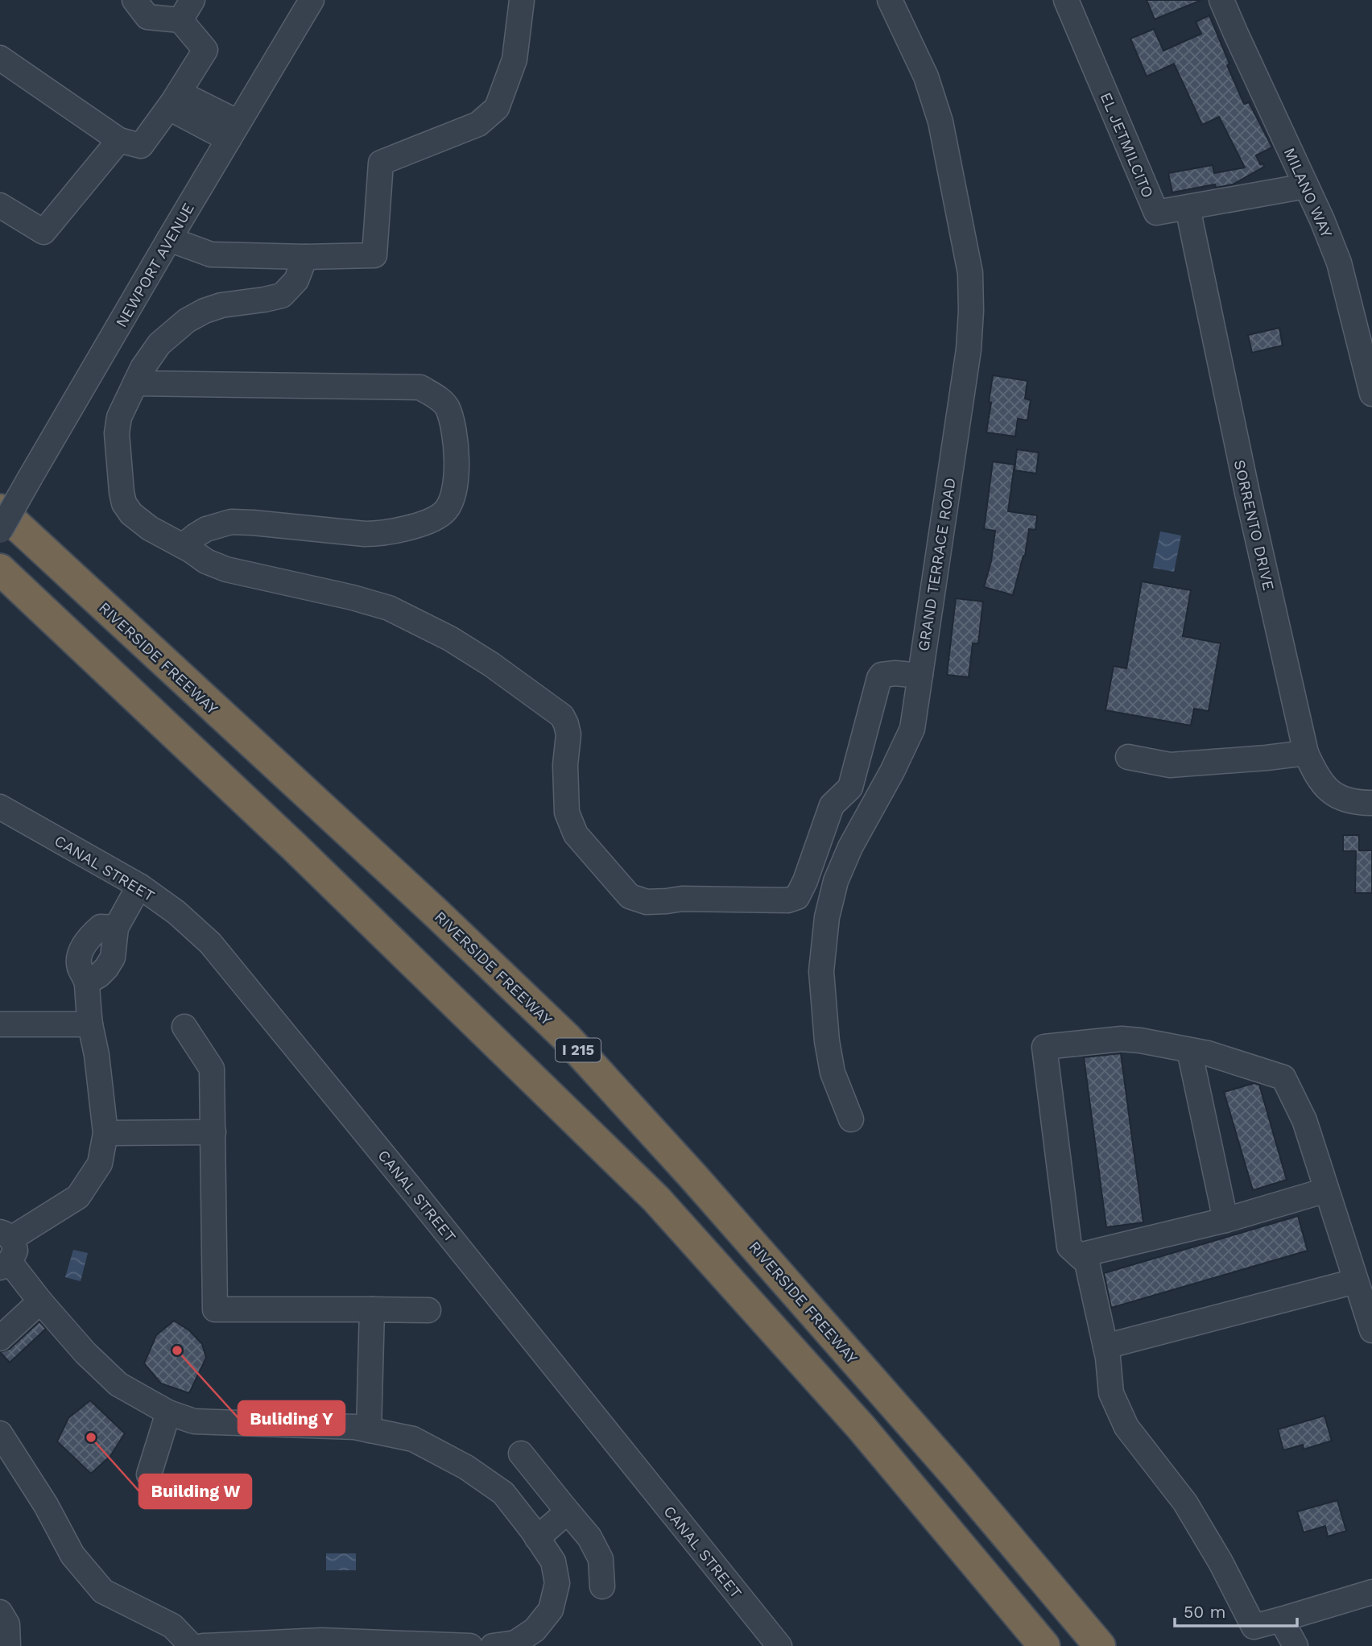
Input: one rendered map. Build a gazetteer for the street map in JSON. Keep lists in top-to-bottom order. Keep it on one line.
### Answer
{"streets":{"highway":["RIVERSIDE FREEWAY","I 215"],"street":["EL JETMILCITO","MILANO WAY","NEWPORT AVENUE","SORRENTO DRIVE","GRAND TERRACE ROAD","CANAL STREET"]},"crossings":[["EL JETMILCITO","MILANO WAY"],["EL JETMILCITO","SORRENTO DRIVE"]],"places":["Buliding Y","Building W"],"scale_bar":"50 m"}
